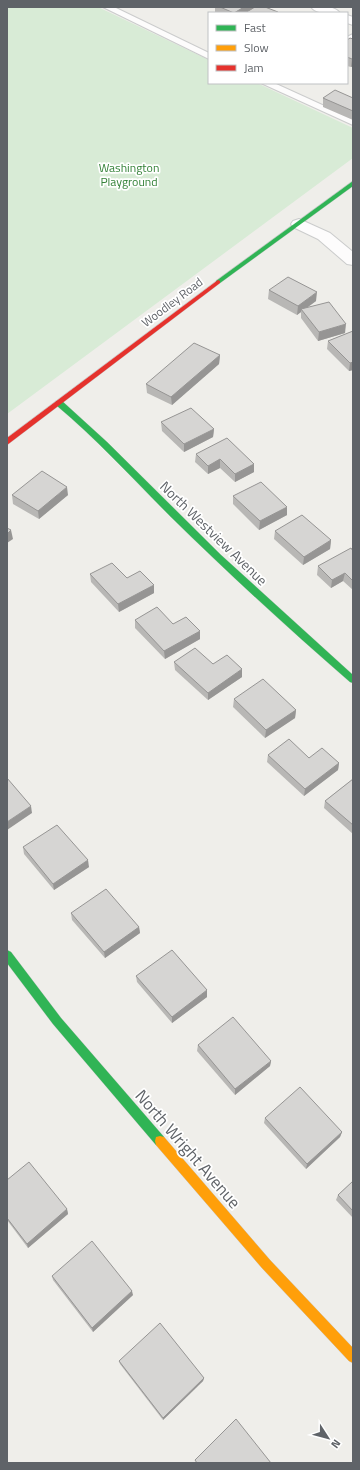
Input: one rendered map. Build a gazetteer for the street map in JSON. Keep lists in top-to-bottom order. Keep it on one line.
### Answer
{"streets":{"street":["Woodley Road","North Westview Avenue","North Wright Avenue"]},"crossings":[["Woodley Road","North Westview Avenue"]],"parks":["Washington Playground"],"legend":["Fast","Slow","Jam"],"north":"bottom right"}
